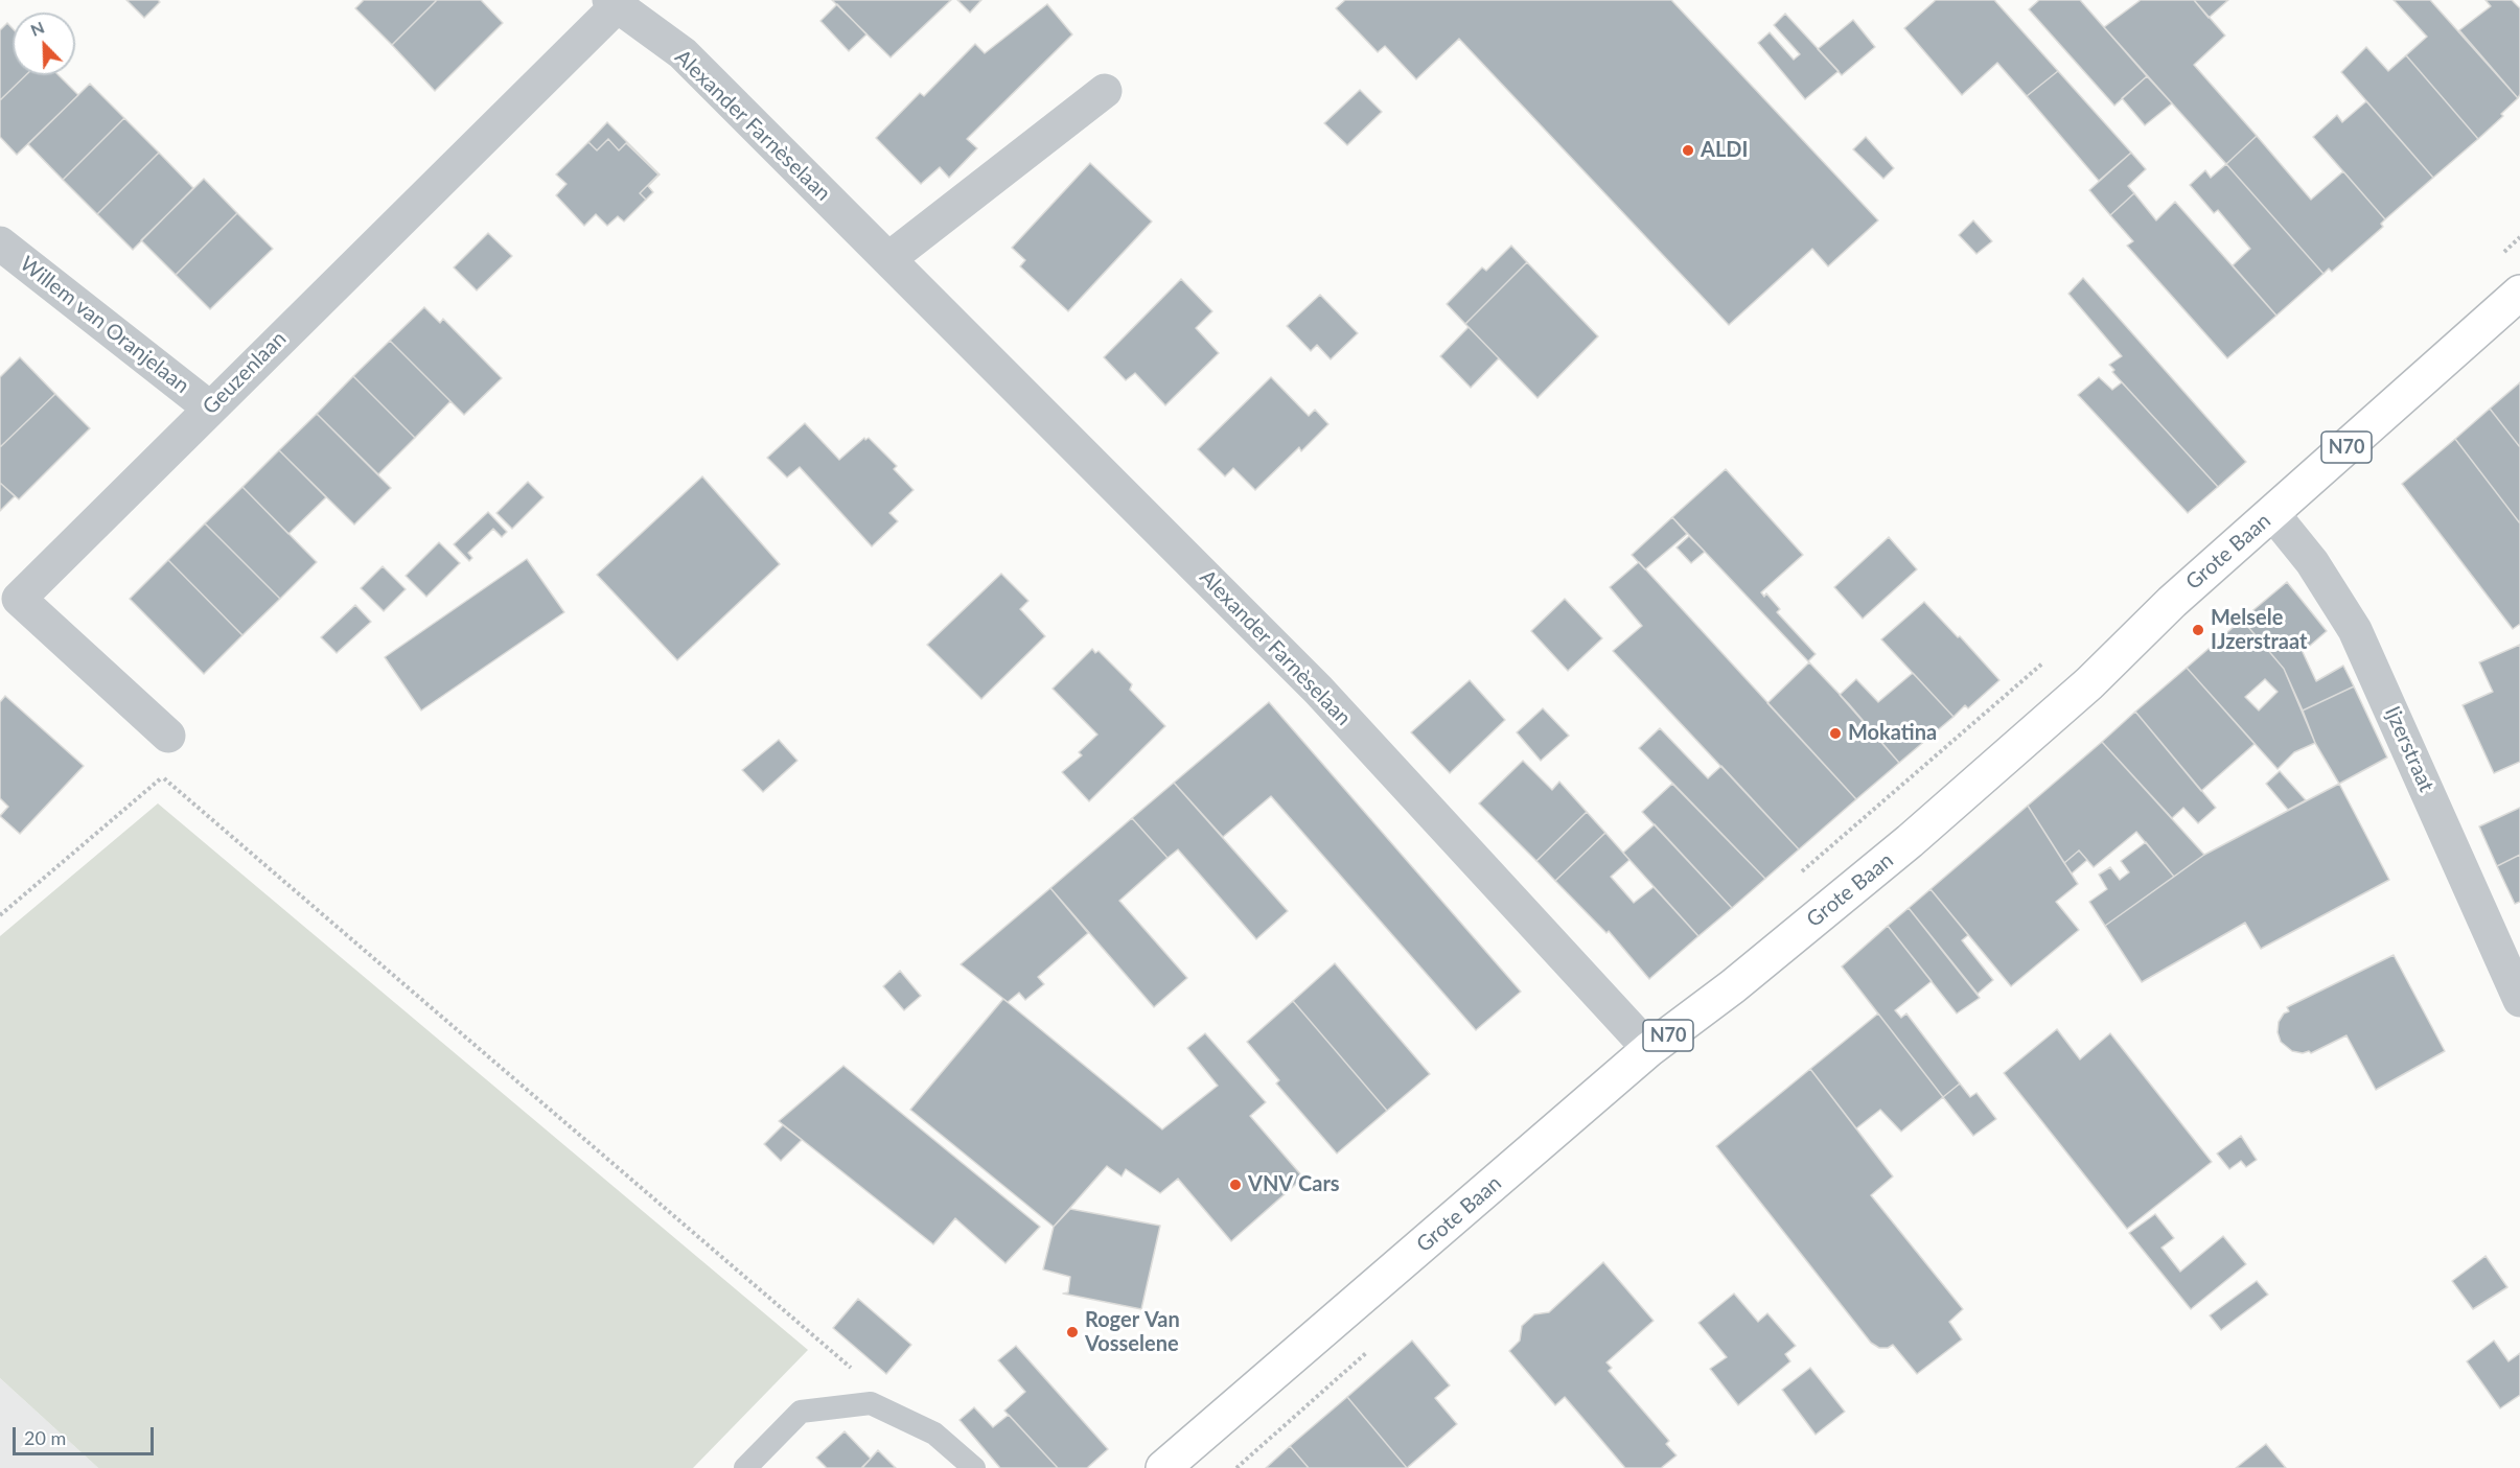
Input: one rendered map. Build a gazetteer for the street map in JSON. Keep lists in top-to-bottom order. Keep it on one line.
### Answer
{"streets":{"main road":["N70","Grote Baan"],"street":["Alexander Farnèselaan","Willem van Oranjelaan","Geuzenlaan","Ijzerstraat"]},"crossings":[["Alexander Farnèselaan","Geuzenlaan"],["Alexander Farnèselaan","Grote Baan"],["Willem van Oranjelaan","Geuzenlaan"],["Grote Baan","Ijzerstraat"]],"places":["ALDI","Melsele IJzerstraat","Mokatina","VNV Cars","Roger Van Vosselene"],"scale_bar":"20 m","north":"top left"}
